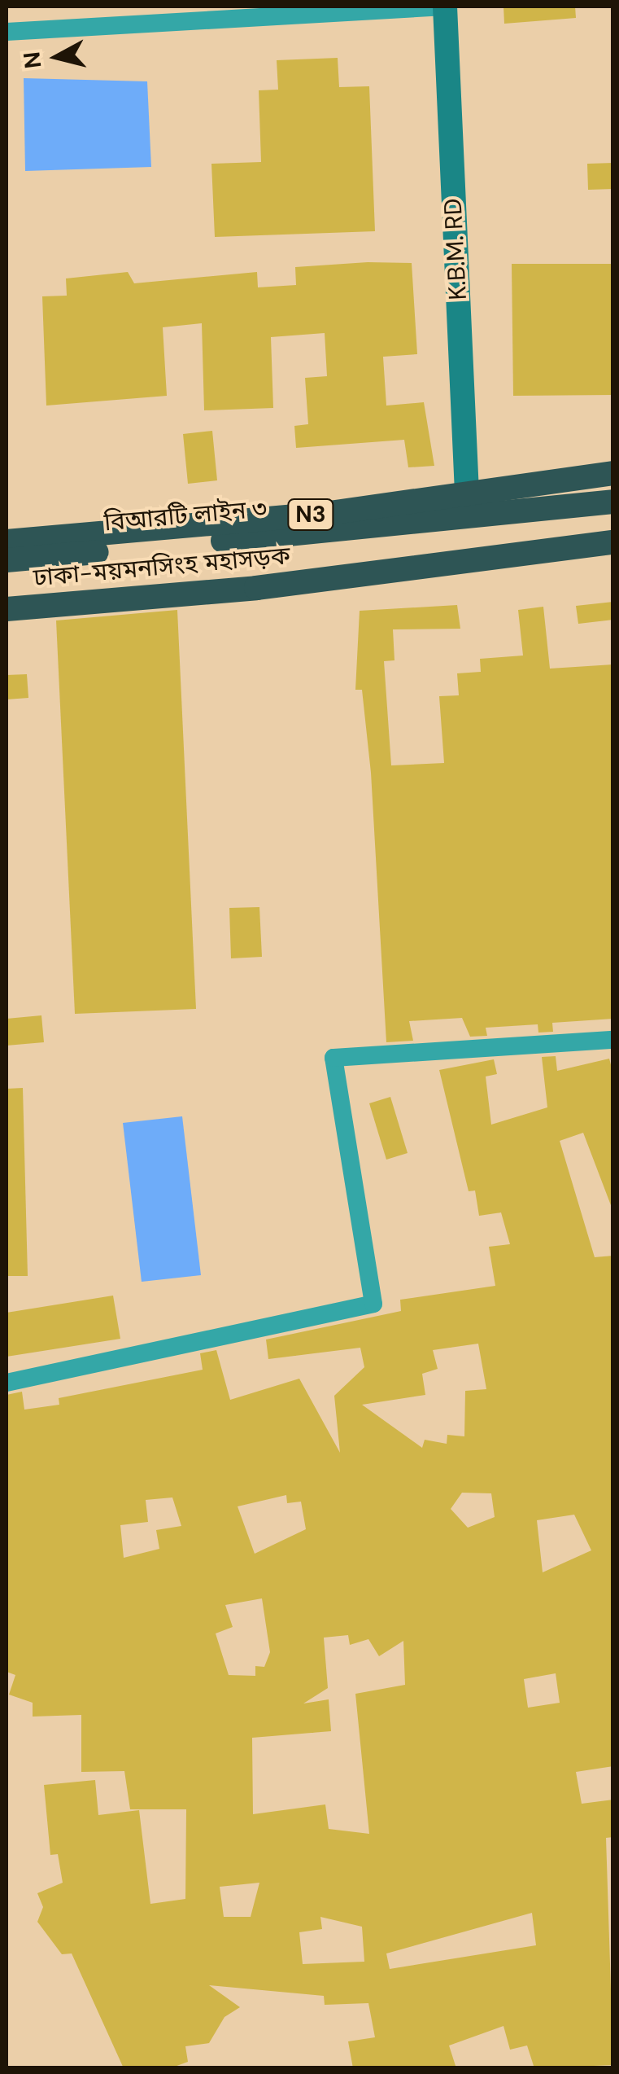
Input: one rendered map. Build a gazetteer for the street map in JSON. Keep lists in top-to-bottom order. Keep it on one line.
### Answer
{"streets":{"highway":["N3","বিআরটি লাইন ৩","ঢাকা-ময়মনসিংহ মহাসড়ক"],"street":["K.B.M. RD"]},"crossings":[["K.B.M. RD","ঢাকা-ময়মনসিংহ মহাসড়ক"]],"north":"left"}
